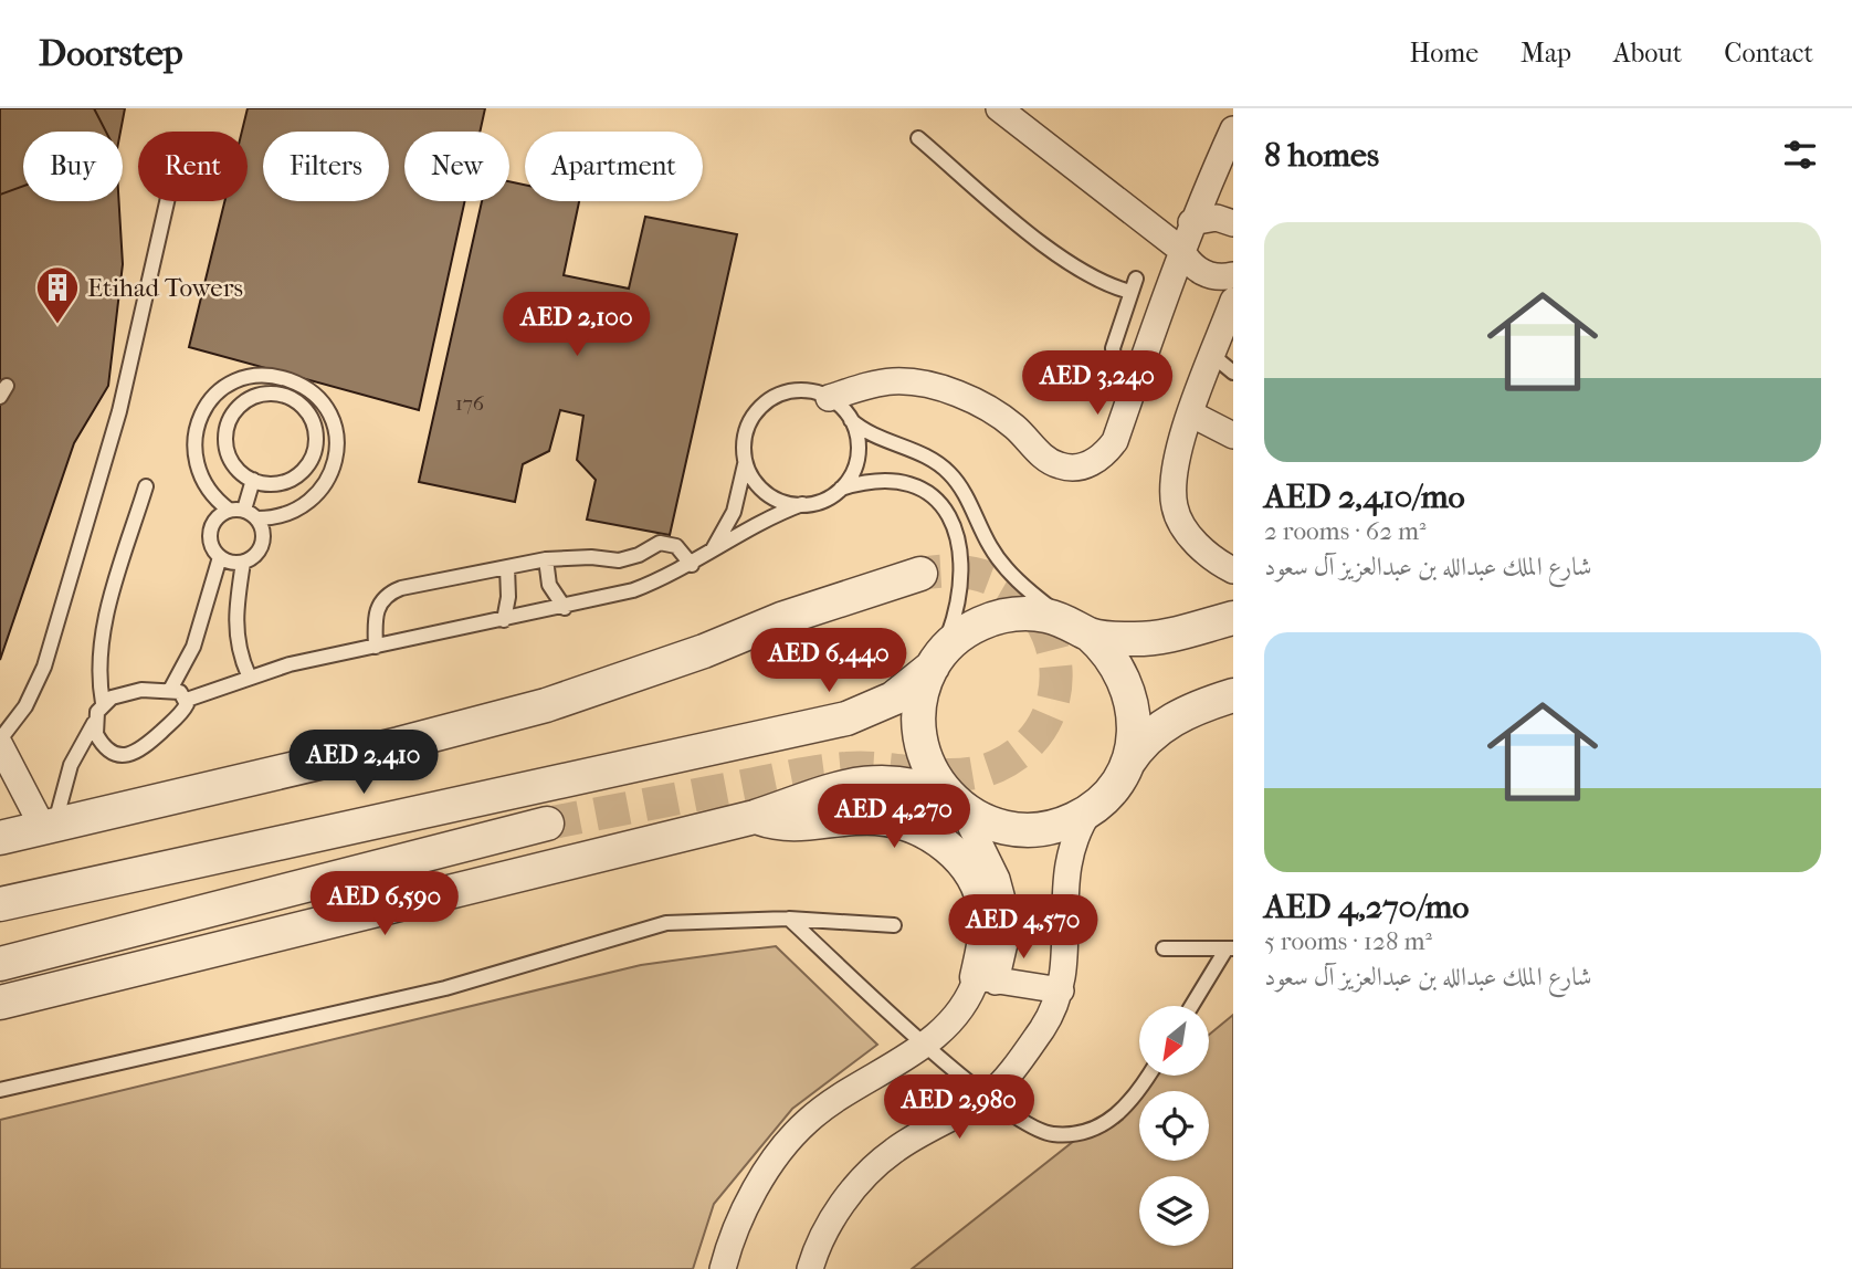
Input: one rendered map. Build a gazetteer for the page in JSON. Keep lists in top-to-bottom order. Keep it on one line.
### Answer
{"places":{"building":["Etihad Towers"]},"house_numbers":["176"],"north":"bottom left","page":{"header":"Doorstep","nav":["Home","Map","About","Contact"],"heading":"8 homes","chip":["Buy","Rent","Filters","New","Apartment"],"list":[{"name":"AED 2,410/mo","note":"2 rooms · 62 m² · شارع الملك عبدالله بن عبدالعزيز آل سعود"},{"name":"AED 4,270/mo","note":"5 rooms · 128 m² · شارع الملك عبدالله بن عبدالعزيز آل سعود"}],"price":["AED 2,100","AED 3,240","AED 6,440","AED 2,410","AED 4,270","AED 6,590","AED 4,570","AED 2,980"]}}
